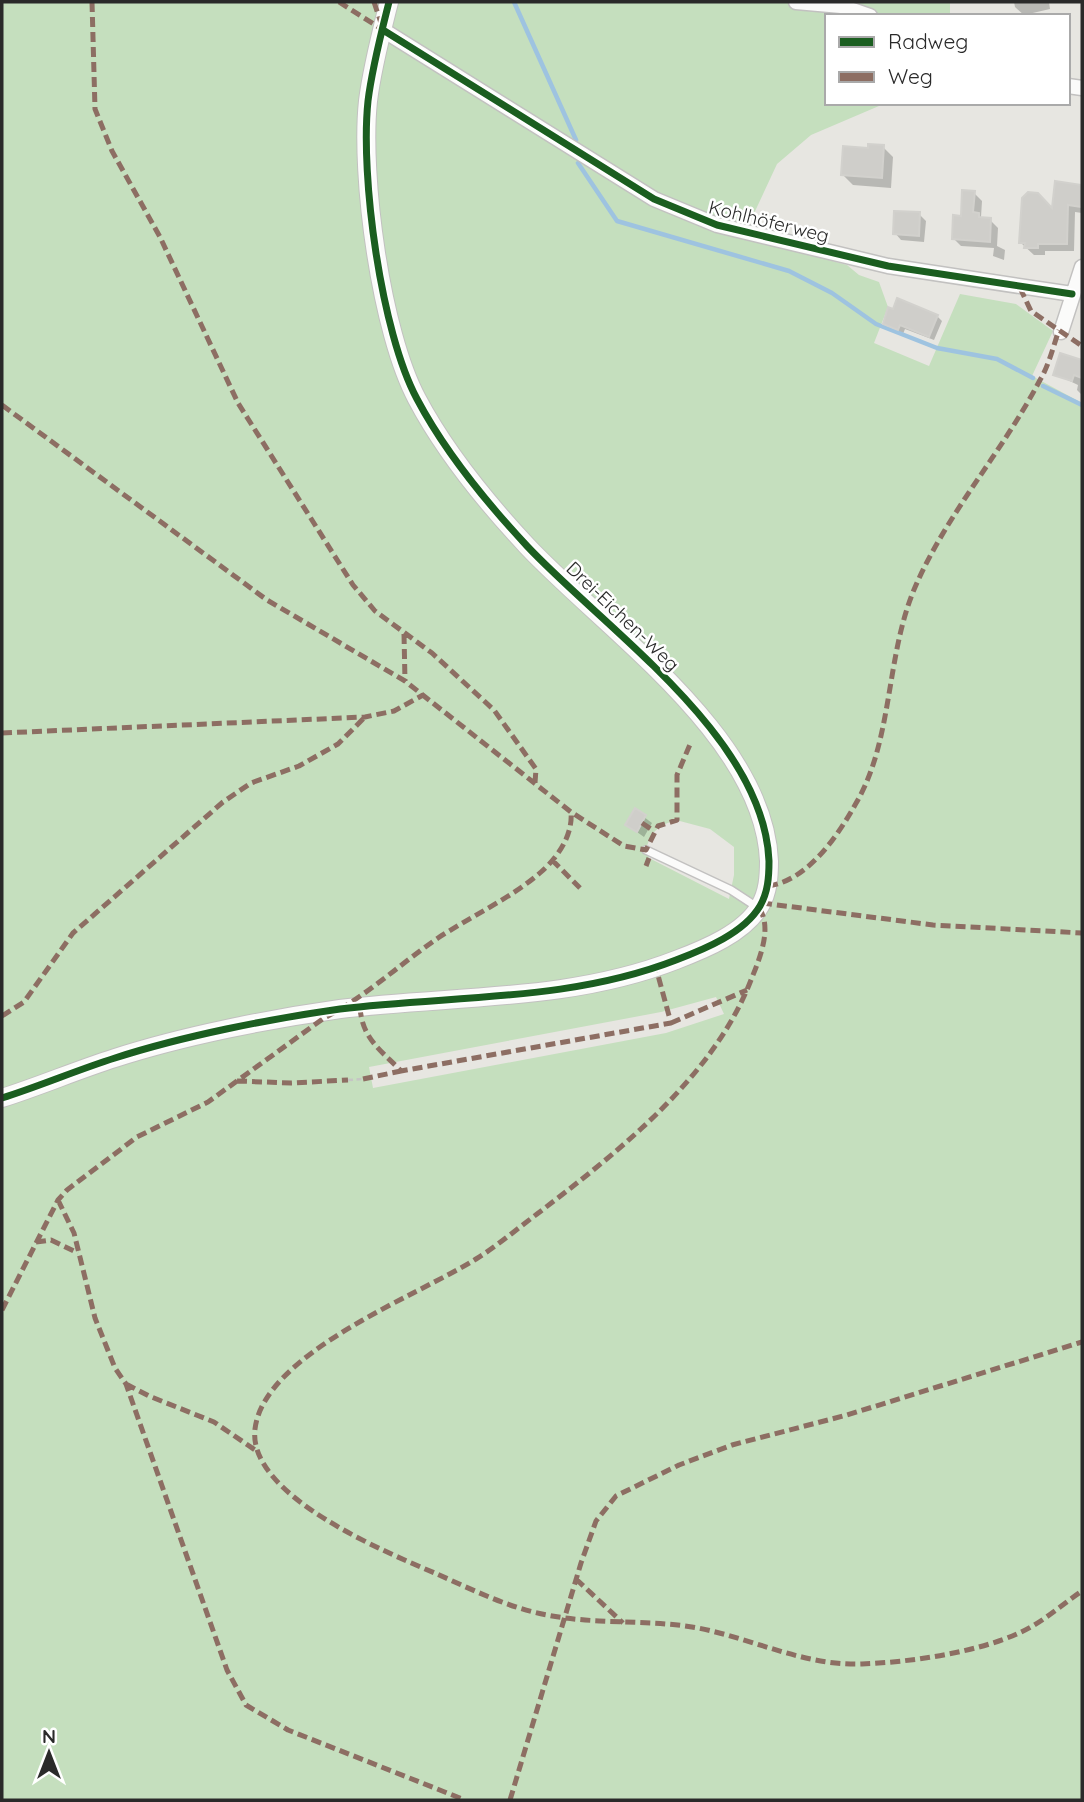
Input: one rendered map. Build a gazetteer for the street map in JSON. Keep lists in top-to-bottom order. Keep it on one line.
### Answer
{"streets":{"street":["Kohlhöferweg","Drei-Eichen-Weg"]},"crossings":[["Kohlhöferweg","Drei-Eichen-Weg"]],"legend":["Radweg","Weg"],"north":"top"}
